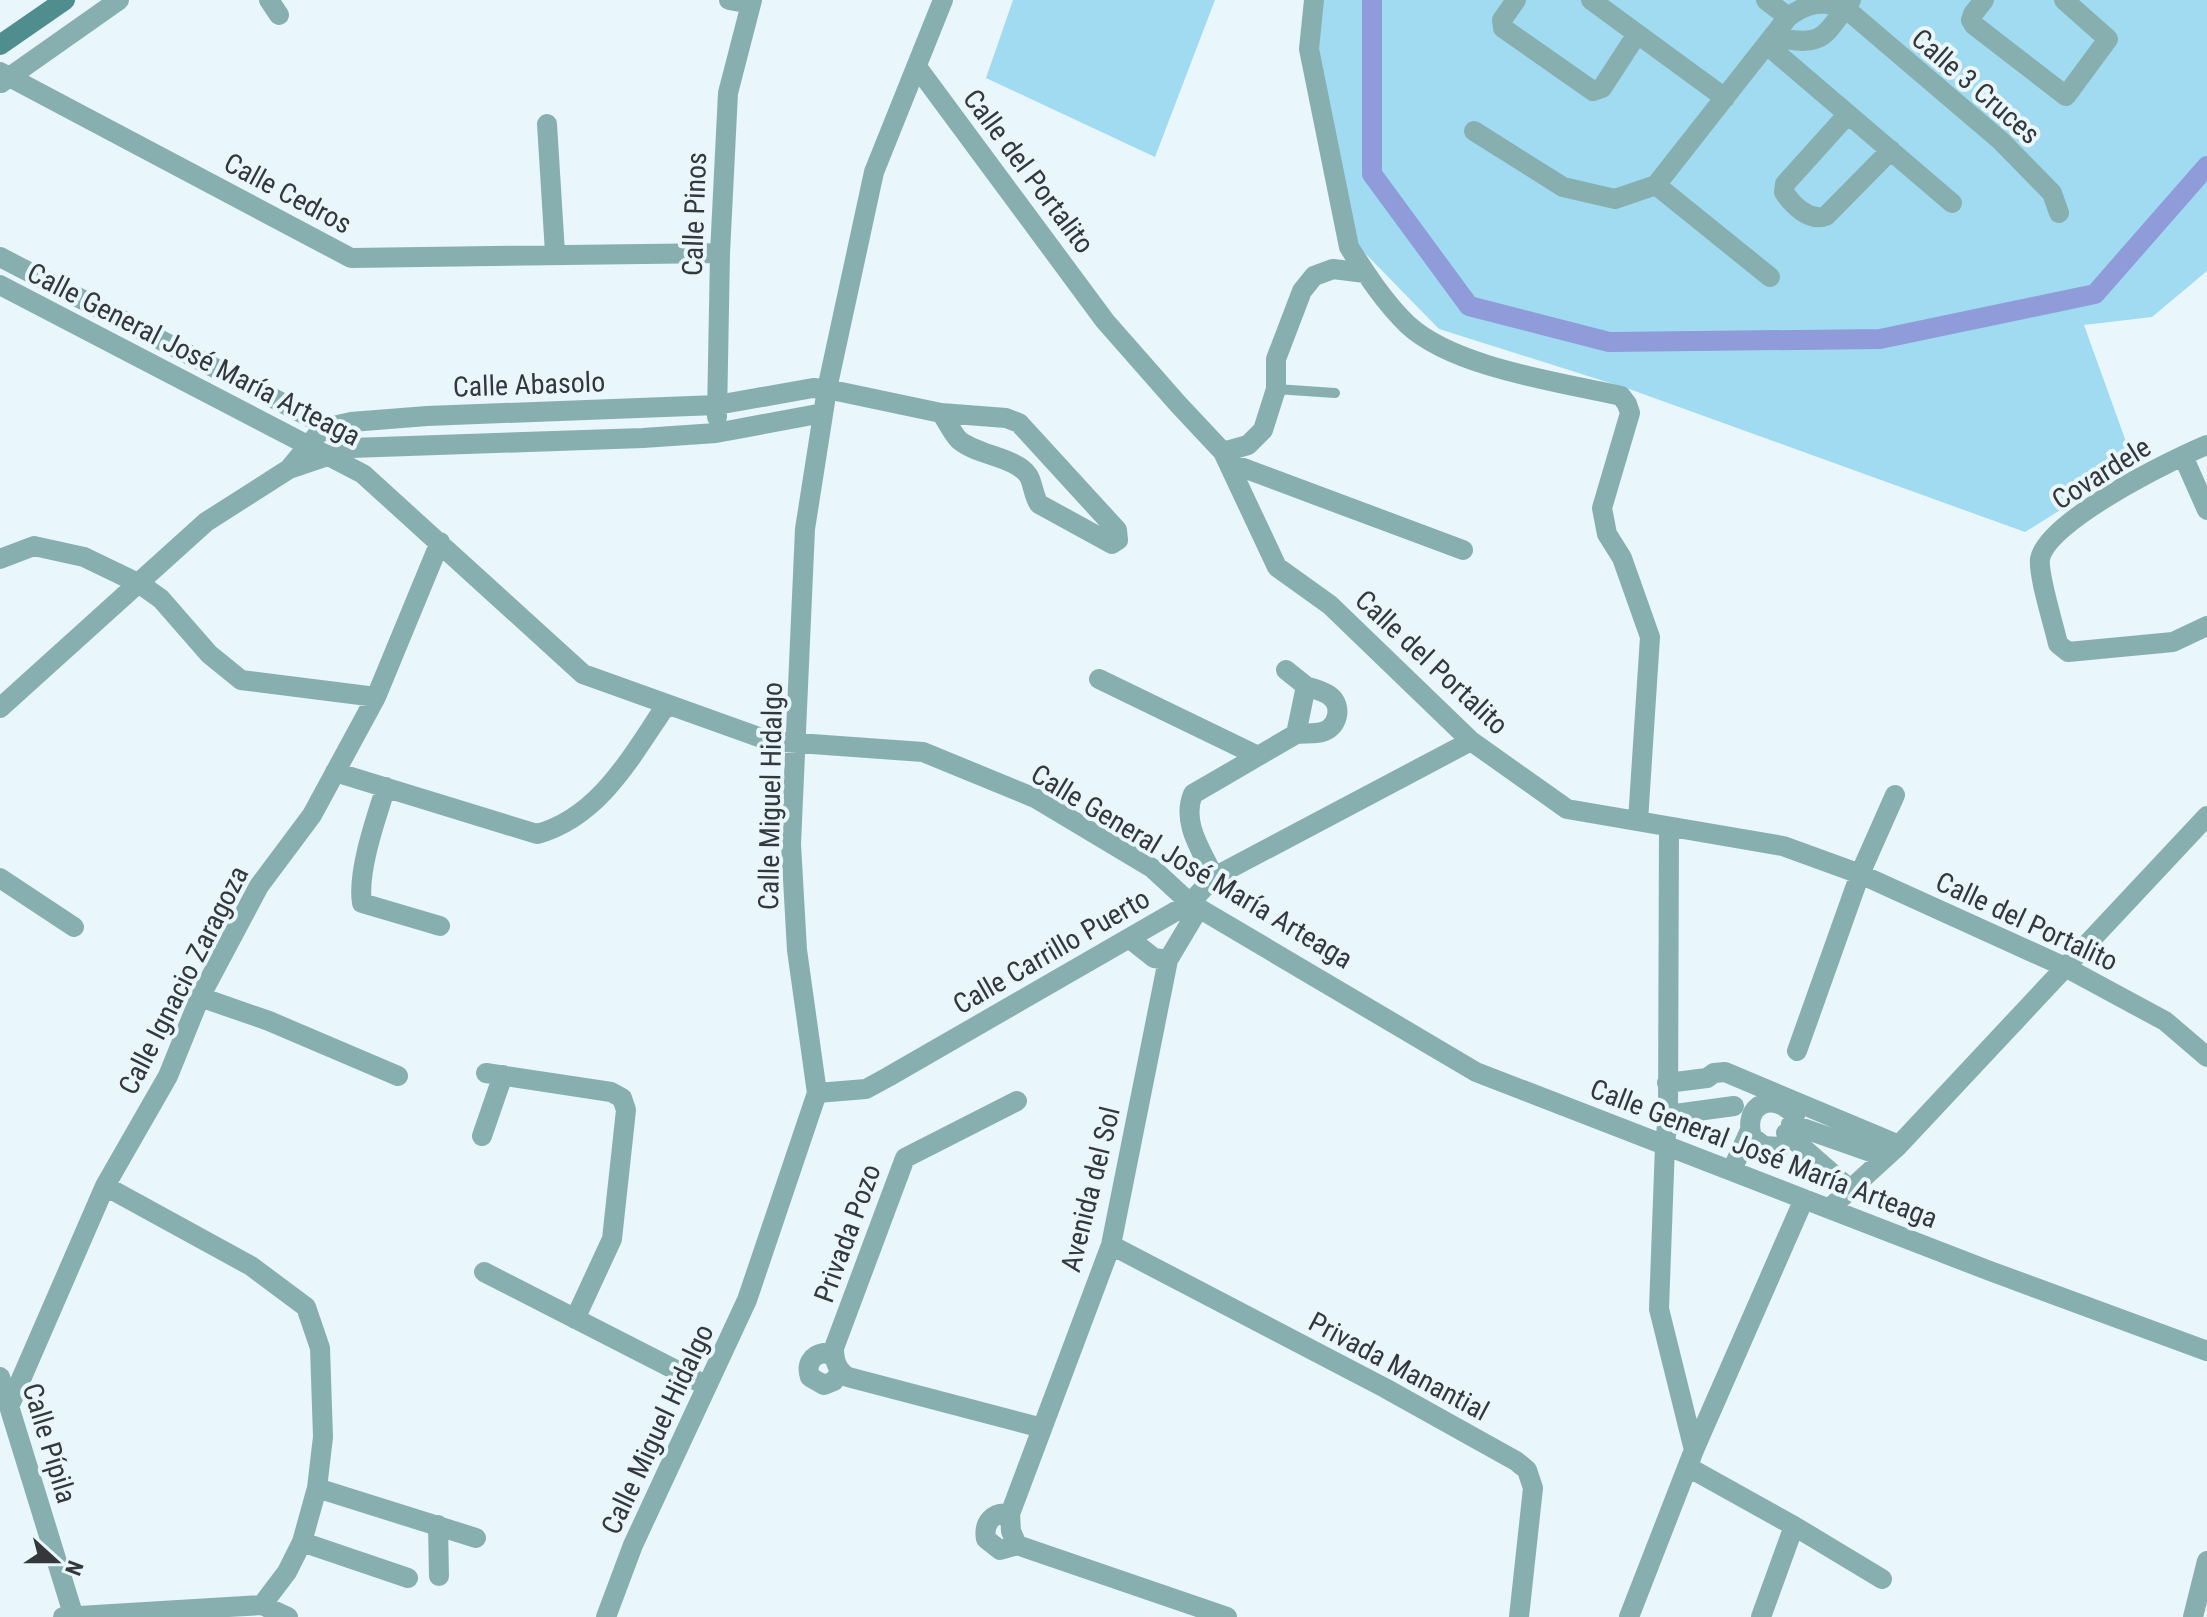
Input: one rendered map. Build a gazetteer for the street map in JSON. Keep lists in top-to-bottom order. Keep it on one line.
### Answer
{"streets":{"street":["Calle 3 Cruces","Calle del Portalito","Calle Cedros","Calle Pinos","Calle General José María Arteaga","Calle Abasolo","Covardele","Calle Miguel Hidalgo","Calle Carrillo Puerto","Calle Ignacio Zaragoza","Avenida del Sol","Privada Pozo","Privada Manantial","Calle Pípila"]},"crossings":[["Calle del Portalito","Calle Miguel Hidalgo"],["Calle del Portalito","Calle Carrillo Puerto"],["Calle Cedros","Calle Pinos"],["Calle Pinos","Calle Abasolo"],["Calle General José María Arteaga","Calle Abasolo"],["Calle General José María Arteaga","Calle Miguel Hidalgo"],["Calle General José María Arteaga","Calle Carrillo Puerto"],["Calle General José María Arteaga","Calle Ignacio Zaragoza"],["Calle General José María Arteaga","Avenida del Sol"],["Calle Abasolo","Calle Miguel Hidalgo"],["Calle Miguel Hidalgo","Calle Carrillo Puerto"],["Calle Carrillo Puerto","Avenida del Sol"],["Calle Ignacio Zaragoza","Calle Pípila"],["Avenida del Sol","Privada Pozo"],["Avenida del Sol","Privada Manantial"]],"north":"right"}
